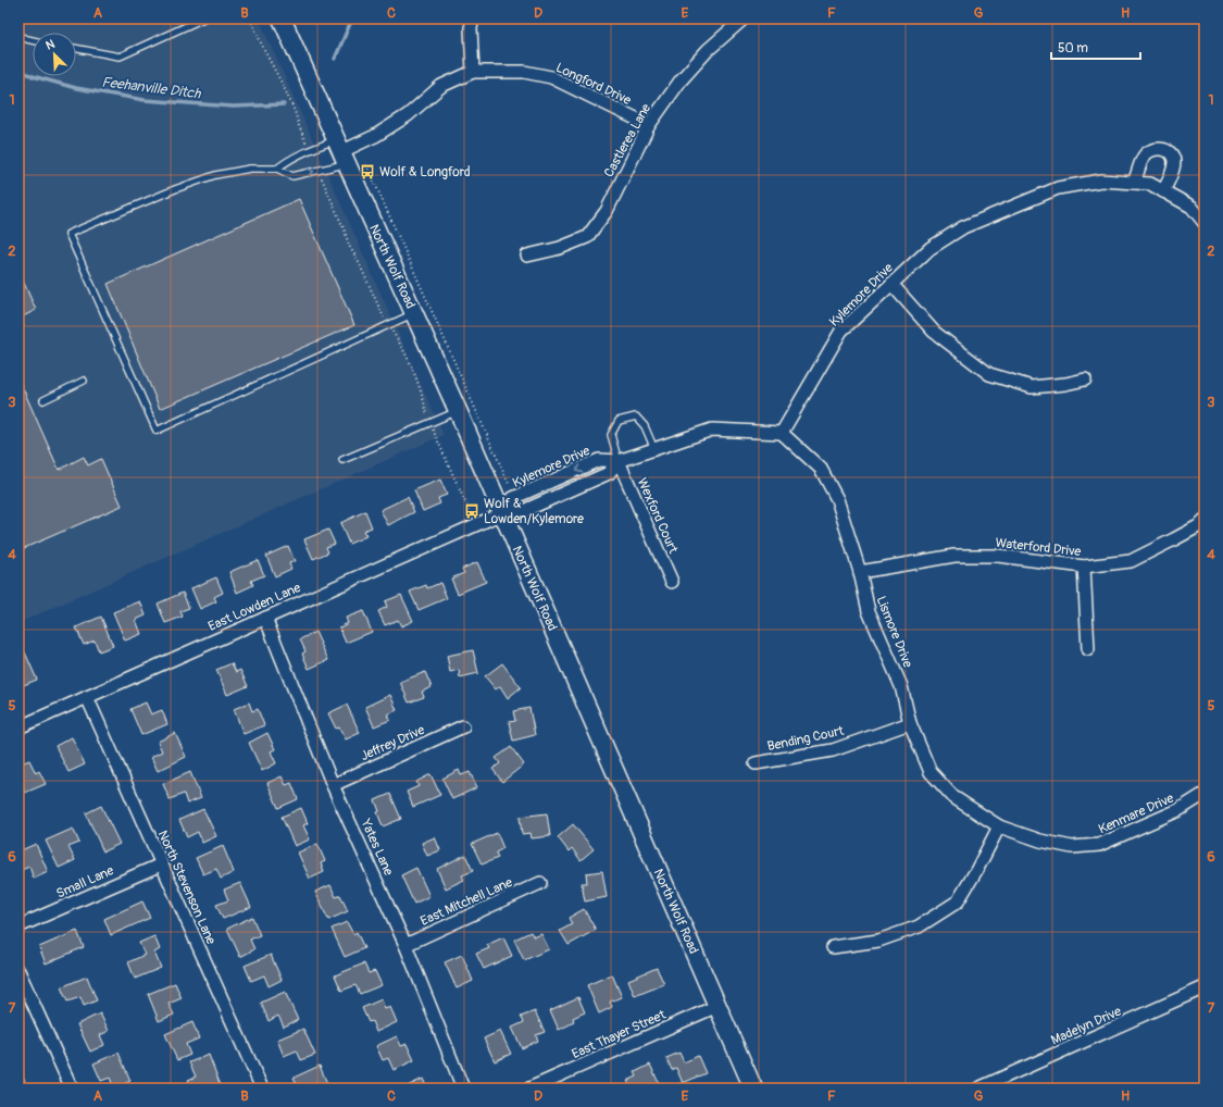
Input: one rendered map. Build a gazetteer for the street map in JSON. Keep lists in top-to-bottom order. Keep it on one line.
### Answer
{"streets":{"main road":["North Wolf Road"],"street":["Longford Drive","Castlerea Lane","Kylemore Drive","Wexford Court","Waterford Drive","East Lowden Lane","Lismore Drive","Bending Court","Jeffrey Drive","Kenmare Drive","Yates Lane","Small Lane","North Stevenson Lane","East Mitchell Lane","Madelyn Drive","East Thayer Street"]},"crossings":[["Longford Drive","Castlerea Lane"],["Longford Drive","North Wolf Road"],["North Wolf Road","East Lowden Lane"],["North Wolf Road","East Thayer Street"],["Kylemore Drive","Lismore Drive"],["Waterford Drive","Lismore Drive"],["East Lowden Lane","Yates Lane"],["East Lowden Lane","North Stevenson Lane"],["Lismore Drive","Bending Court"],["Lismore Drive","Kenmare Drive"],["Jeffrey Drive","Yates Lane"],["Yates Lane","East Mitchell Lane"],["Small Lane","North Stevenson Lane"]],"water":["Feehanville Ditch"],"places":{"bus stop":["Wolf & Longford","Wolf & Lowden/Kylemore"]},"scale_bar":"50 m","north":"top left","grid":{"columns":["A","B","C","D","E","F","G","H"],"rows":["1","2","3","4","5","6","7"]}}
